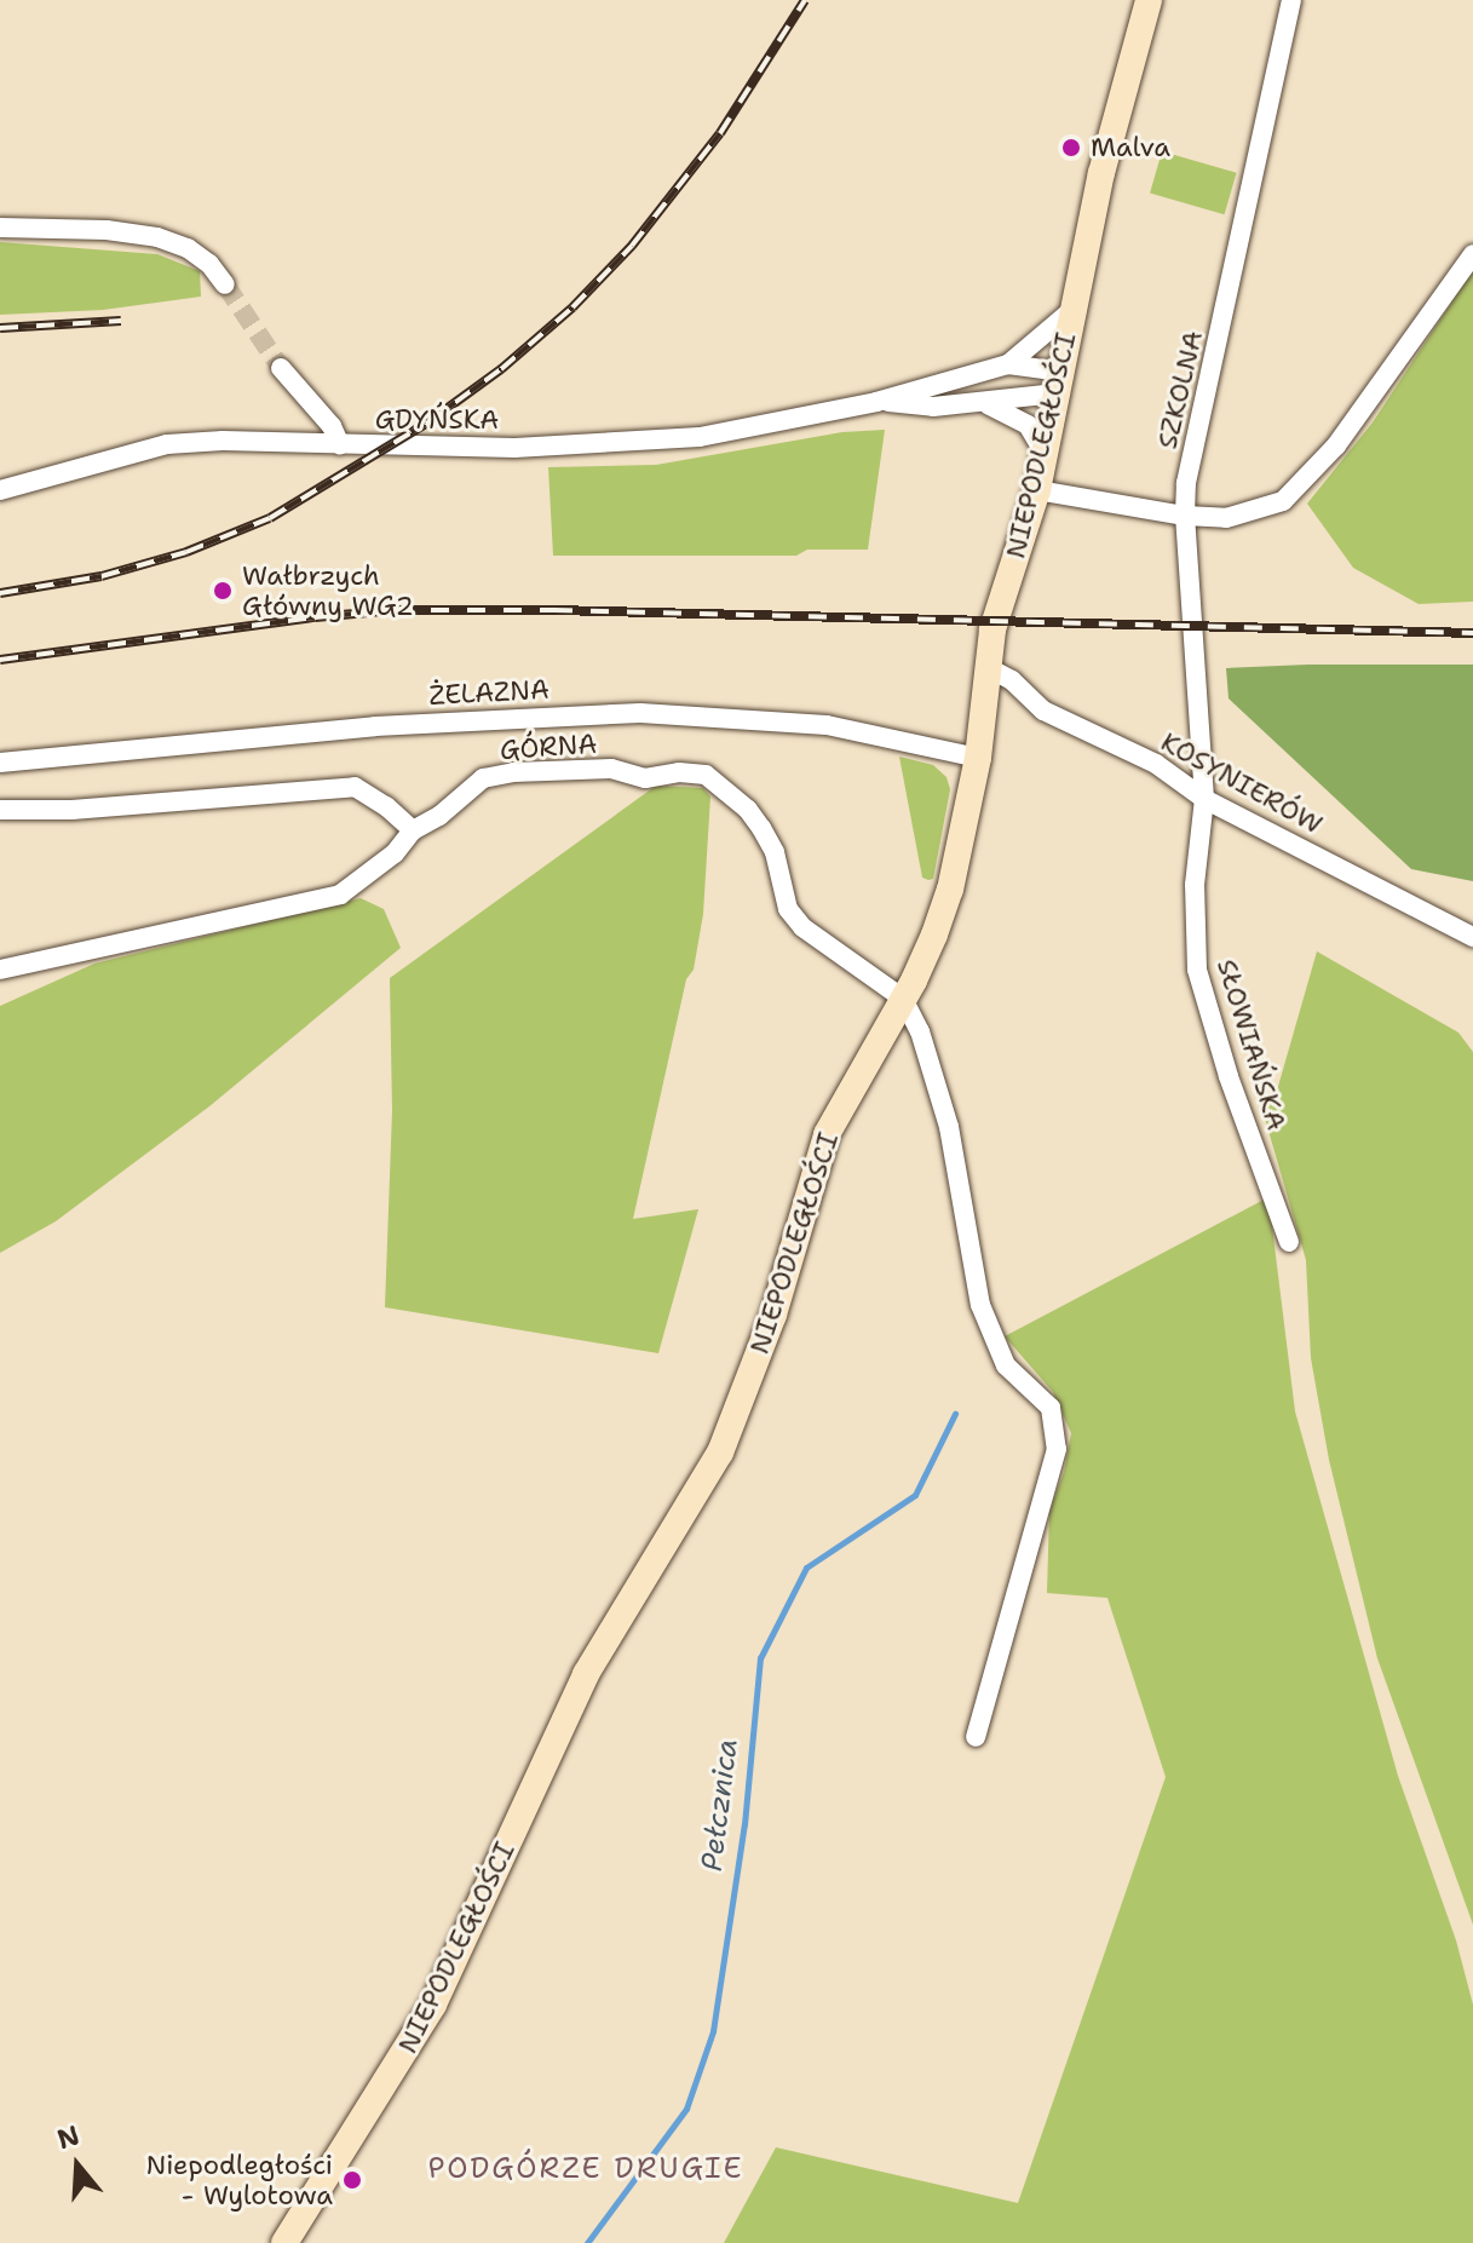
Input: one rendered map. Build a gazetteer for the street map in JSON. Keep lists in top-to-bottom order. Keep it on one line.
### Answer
{"streets":{"main road":["NIEPODLEGŁOŚCI"],"street":["SZKOLNA","GDYŃSKA","ŻELAZNA","GÓRNA","KOSYNIERÓW","SŁOWIAŃSKA"]},"crossings":[["SZKOLNA","KOSYNIERÓW"],["SZKOLNA","SŁOWIAŃSKA"],["GDYŃSKA","NIEPODLEGŁOŚCI"],["NIEPODLEGŁOŚCI","ŻELAZNA"],["NIEPODLEGŁOŚCI","GÓRNA"],["NIEPODLEGŁOŚCI","KOSYNIERÓW"],["KOSYNIERÓW","SŁOWIAŃSKA"]],"districts":["PODGÓRZE DRUGIE"],"water":["Pełcznica"],"places":["Malva","Wałbrzych Główny WG2","Niepodległości - Wylotowa"],"north":"top"}
